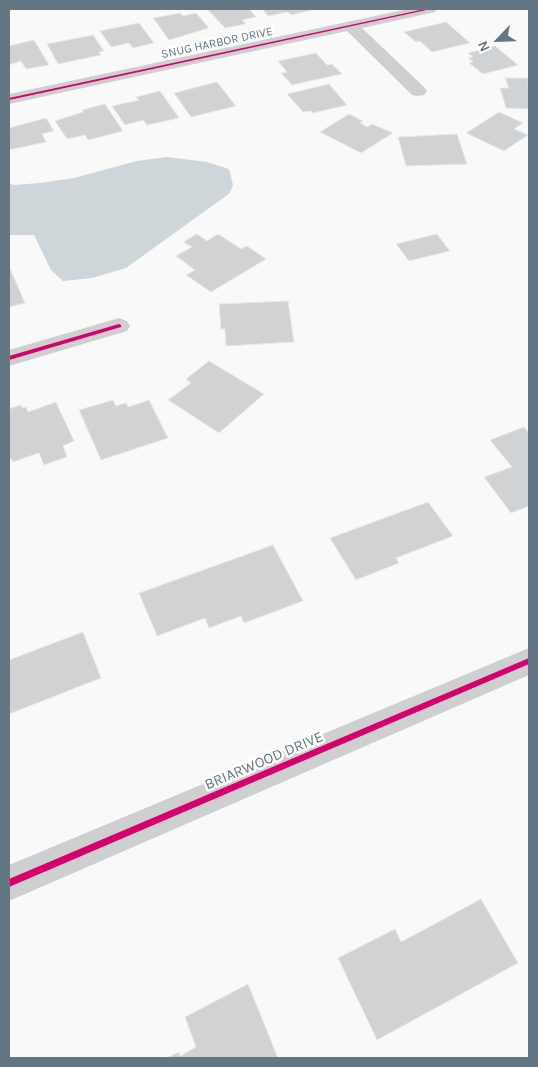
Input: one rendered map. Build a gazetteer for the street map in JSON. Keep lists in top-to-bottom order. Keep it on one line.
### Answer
{"streets":{"street":["SNUG HARBOR DRIVE","BRIARWOOD DRIVE"]},"north":"bottom left"}
